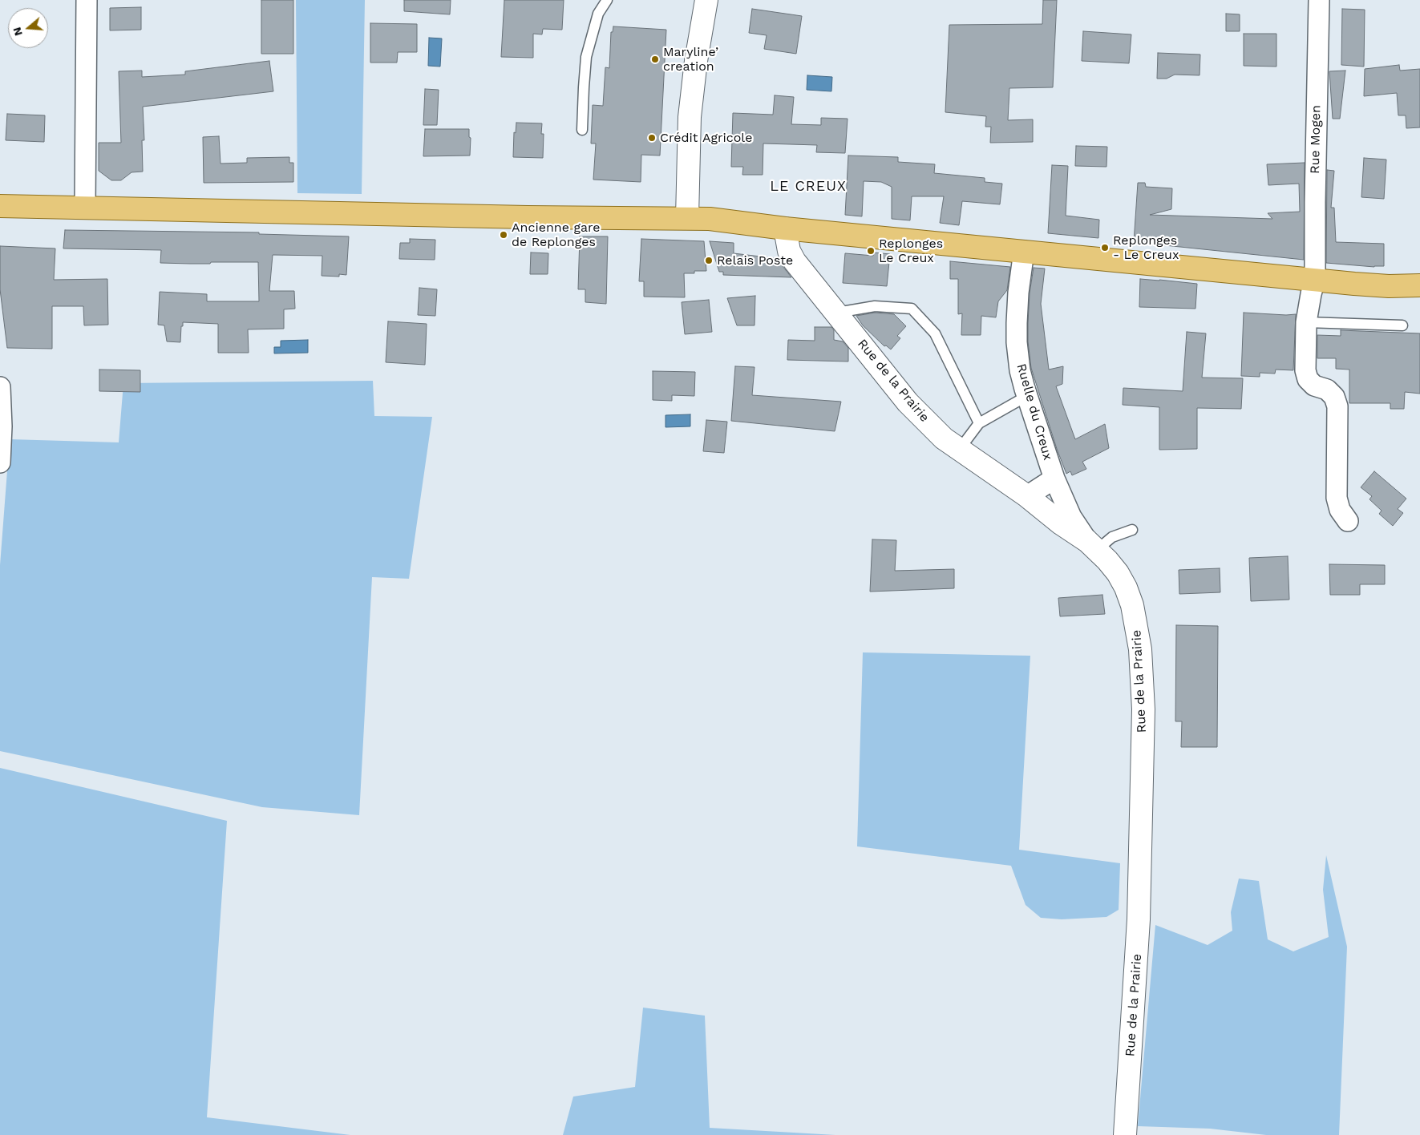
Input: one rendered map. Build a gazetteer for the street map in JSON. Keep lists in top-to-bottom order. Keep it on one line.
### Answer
{"streets":{"street":["Rue Mogen","Rue de la Prairie","Ruelle du Creux"]},"crossings":[["Rue de la Prairie","Ruelle du Creux"]],"districts":["LE CREUX"],"places":["Maryline’ creation","Crédit Agricole","Ancienne gare de Replonges","Replonges - Le Creux","Replonges Le Creux","Relais Poste"],"north":"left"}
